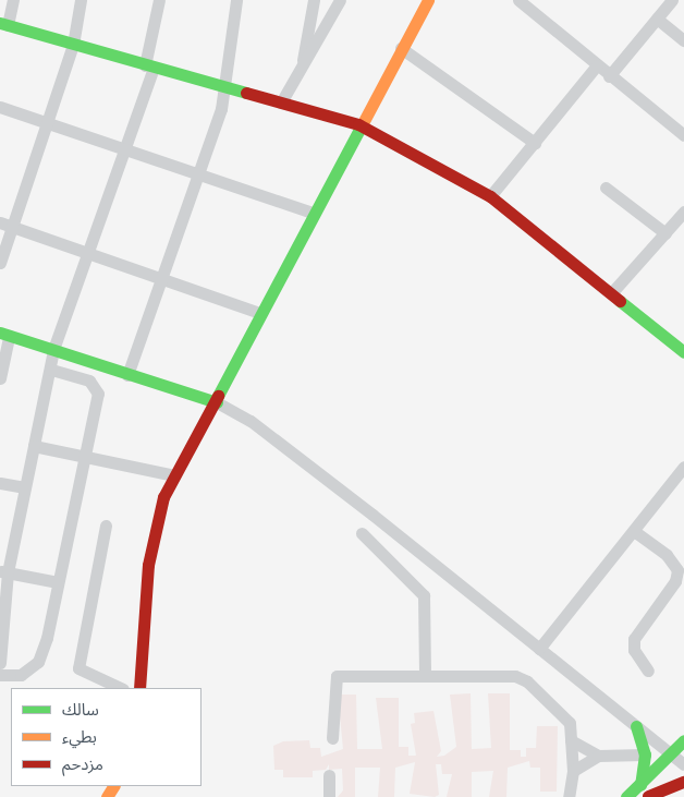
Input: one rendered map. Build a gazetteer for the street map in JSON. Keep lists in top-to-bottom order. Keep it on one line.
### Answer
{"legend":["سالك","بطيء","مزدحم"]}
